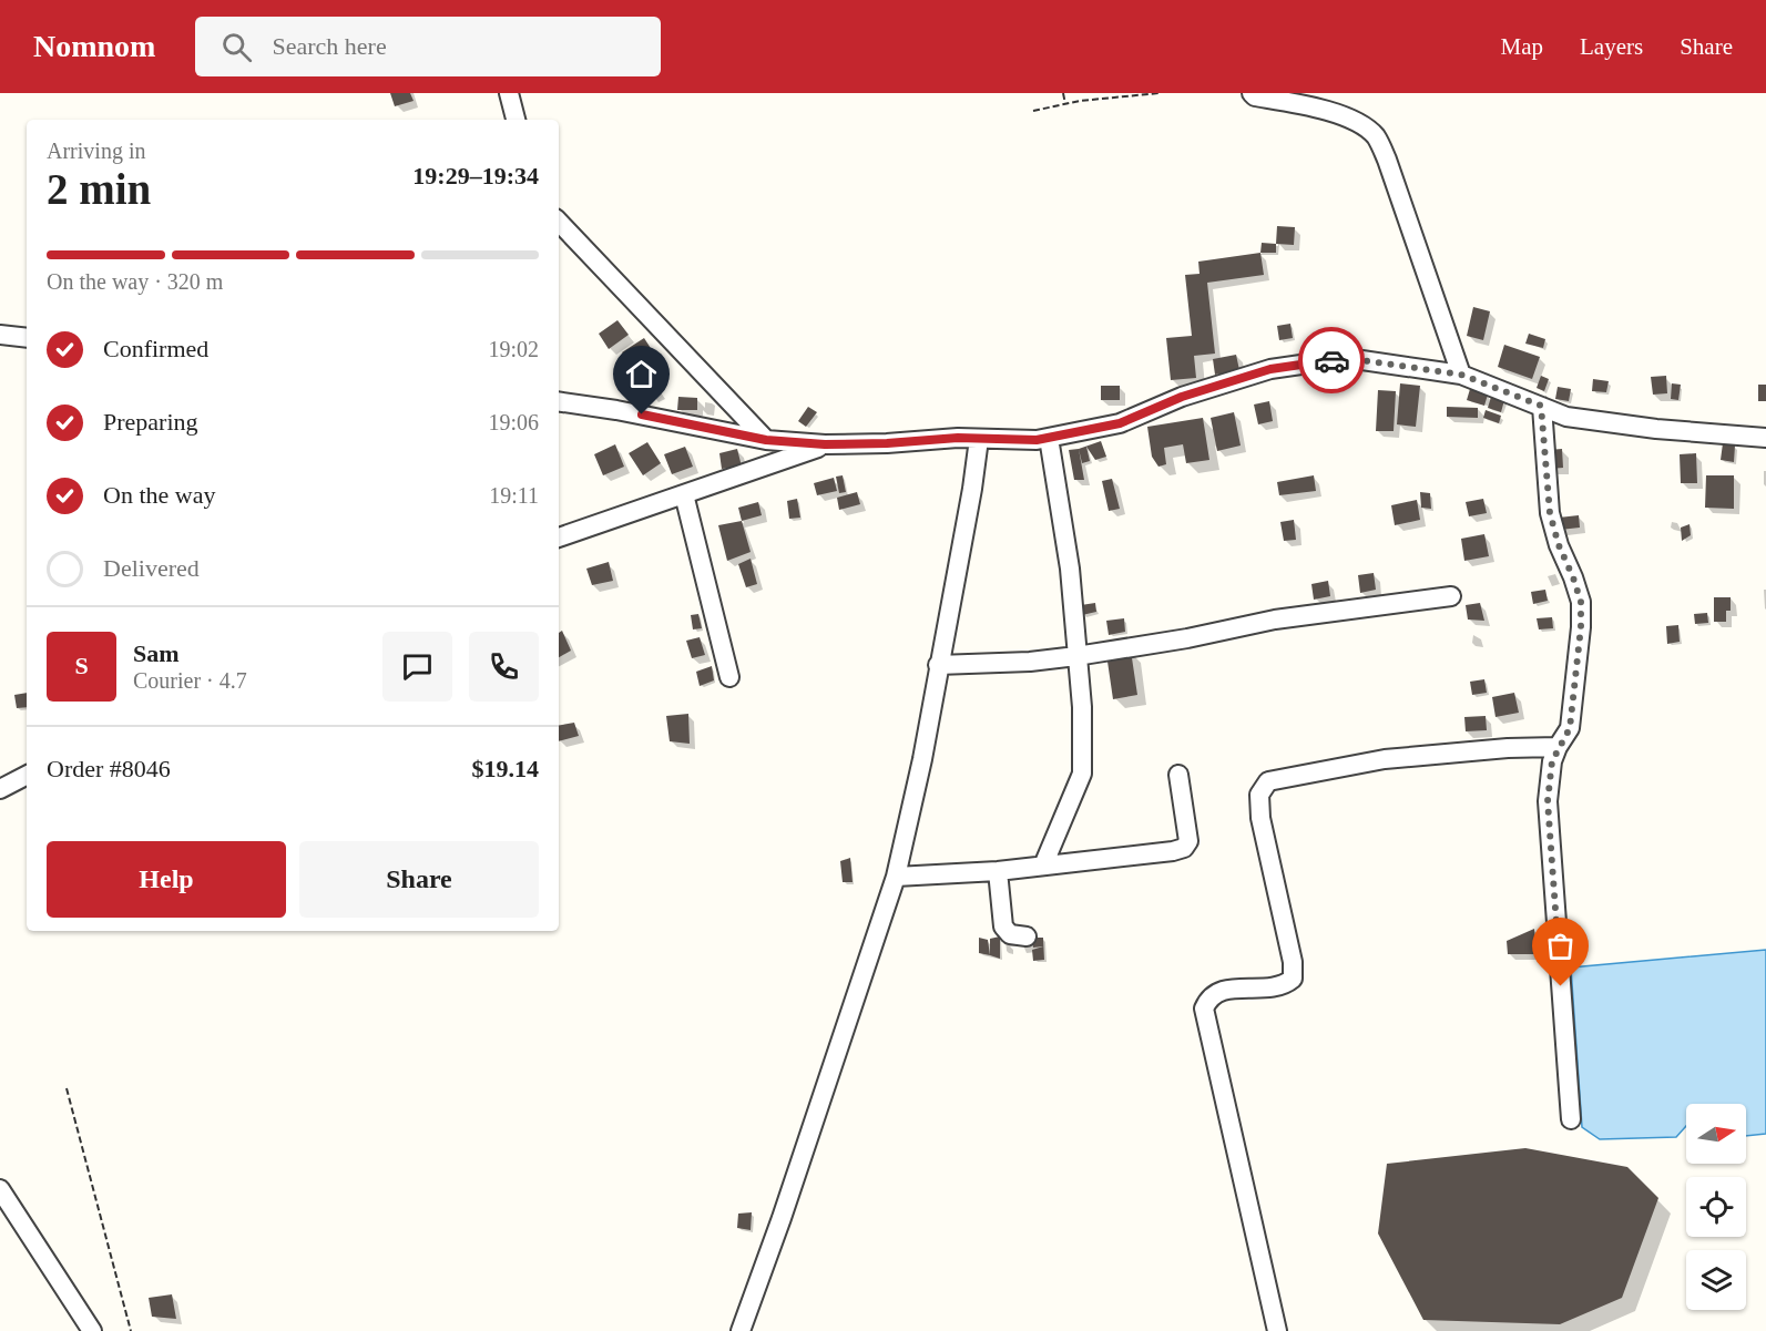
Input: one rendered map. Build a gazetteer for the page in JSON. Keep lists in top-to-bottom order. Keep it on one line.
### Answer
{"north":"right","page":{"header":"Nomnom","search":"Search here","nav":["Map","Layers","Share"],"heading":["2 min","Arriving in","19:29–19:34"],"panel":["Sam","Courier · 4.7","Order #8046","$19.14"],"bar":"On the way · 320 m","list":[["Confirmed","19:02"],["Preparing","19:06"],["On the way","19:11"],"Delivered"],"round":"S","buttons":["Help","Share"]}}
